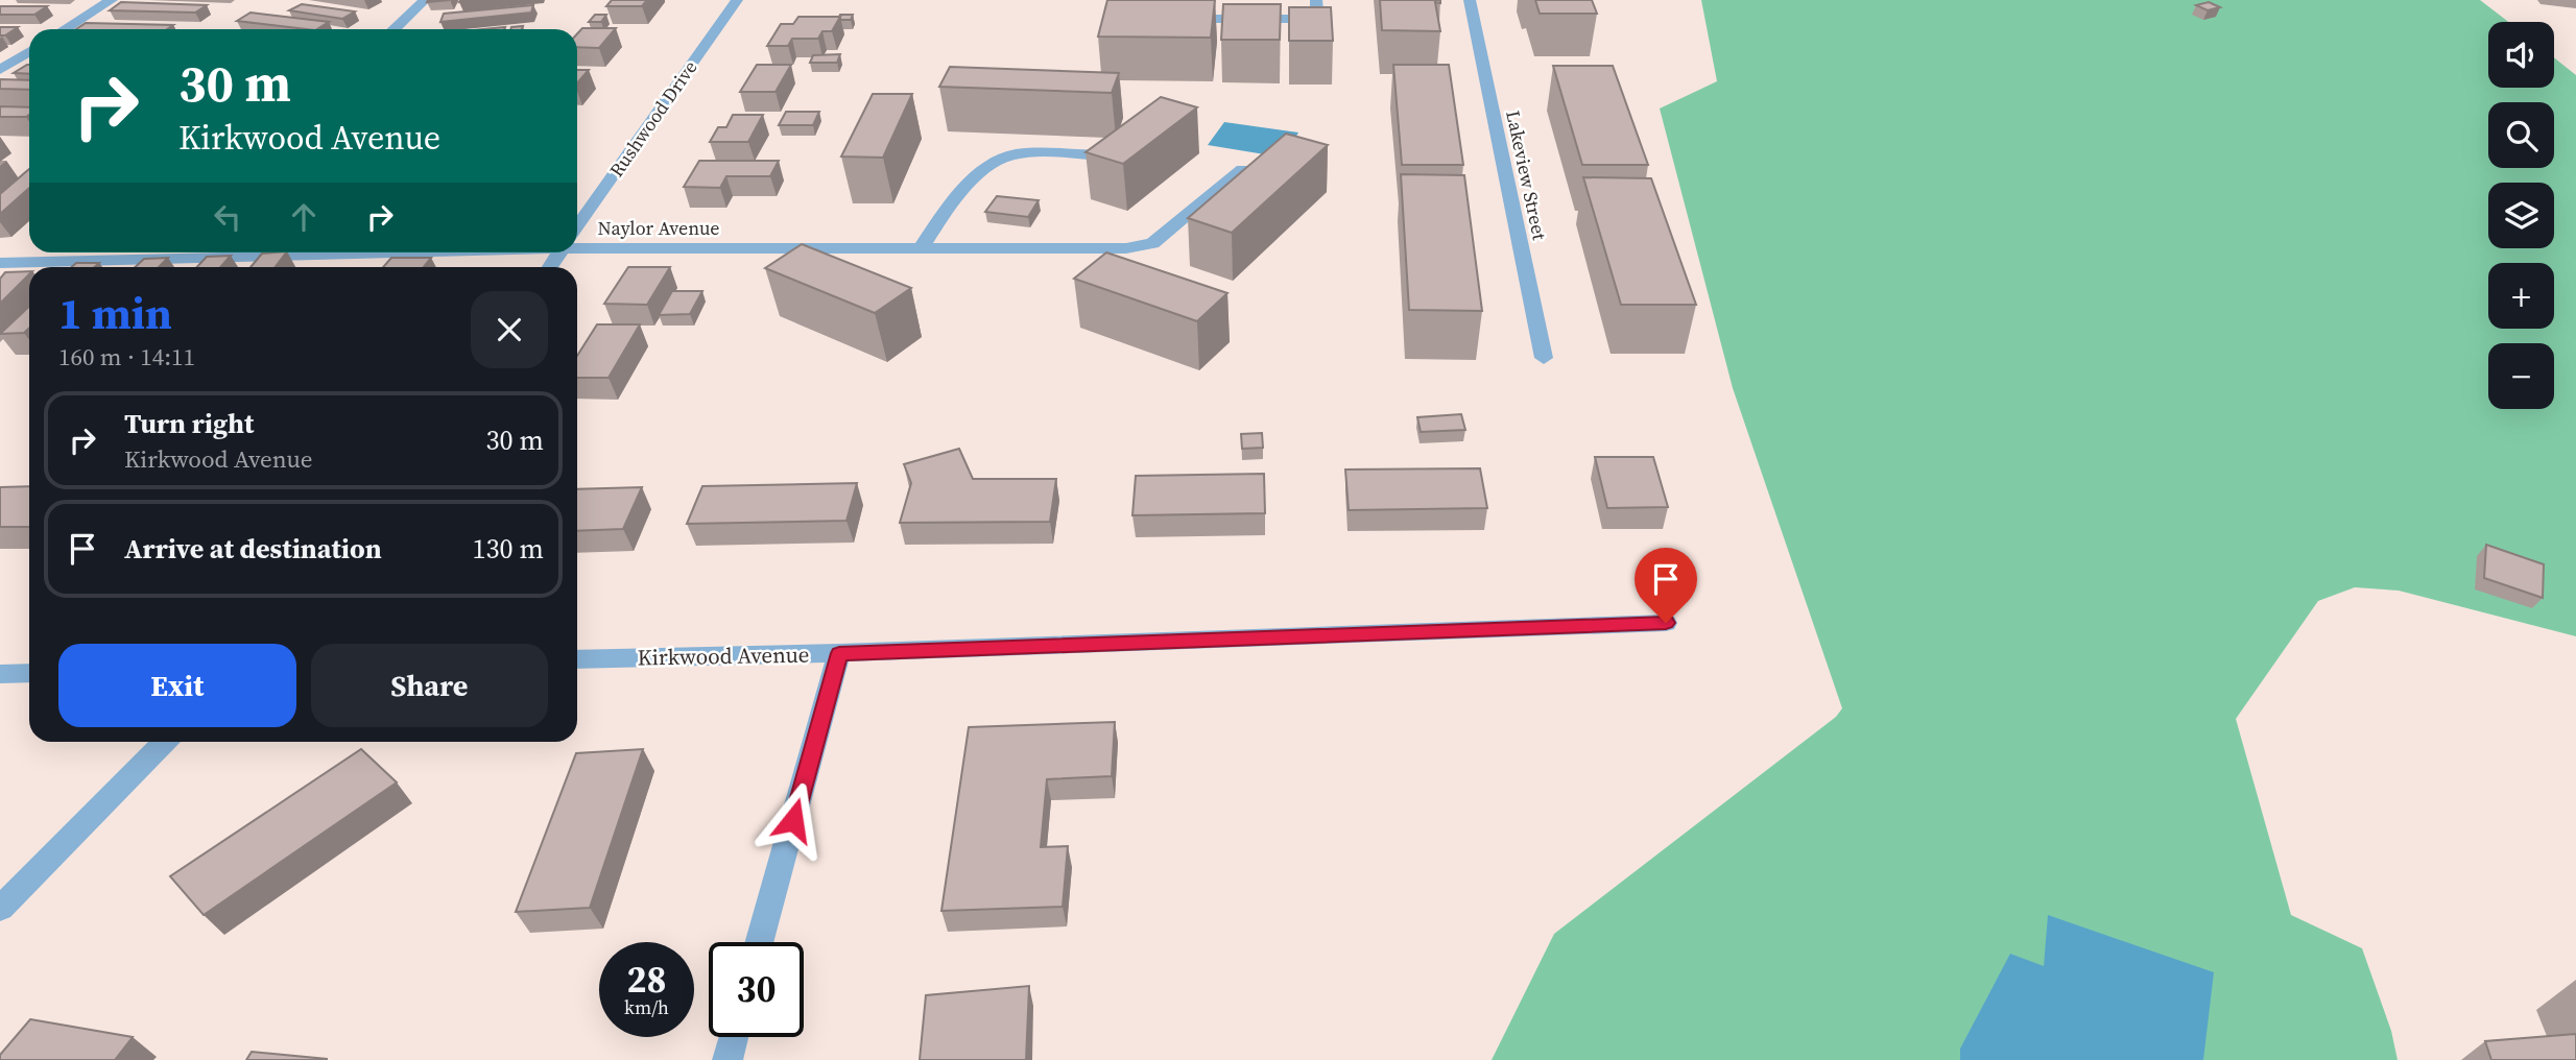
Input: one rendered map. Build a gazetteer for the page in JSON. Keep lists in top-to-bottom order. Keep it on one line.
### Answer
{"streets":{"street":["Rushwood Drive","Lakeview Street","Naylor Avenue","Kirkwood Avenue"]},"page":{"map_buttons":["+","−"],"turn":["30 m","Kirkwood Avenue"],"heading":["1 min","160 m · 14:11"],"list":[{"name":"Turn right","note":"Kirkwood Avenue","value":"30 m"},{"name":"Arrive at destination","value":"130 m"}],"buttons":["Exit","Share"],"speed":"28 km/h","limit":"30"}}
